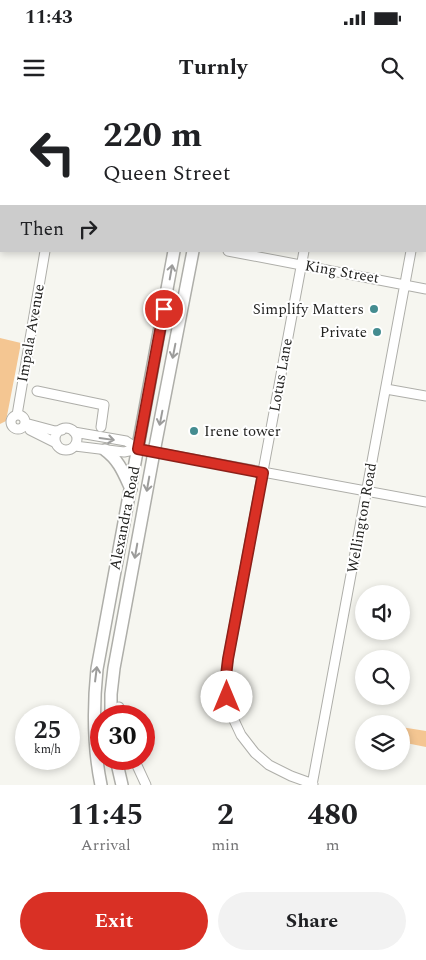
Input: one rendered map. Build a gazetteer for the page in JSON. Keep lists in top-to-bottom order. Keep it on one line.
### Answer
{"streets":{"main road":["Alexandra Road"],"street":["King Street","Impala Avenue","Lotus Lane","Wellington Road"]},"crossings":[["King Street","Lotus Lane"],["King Street","Wellington Road"],["Lotus Lane","Wellington Road"]],"places":["Simplify Matters","Private","Irene tower"],"page":{"status":"11:43","header":"Turnly","turn":["220 m","Queen Street"],"then":"Then","speed":"25 km/h","limit":"30","eta":["11:45","Arrival","2","min","480","m"],"buttons":["Exit","Share"]}}
